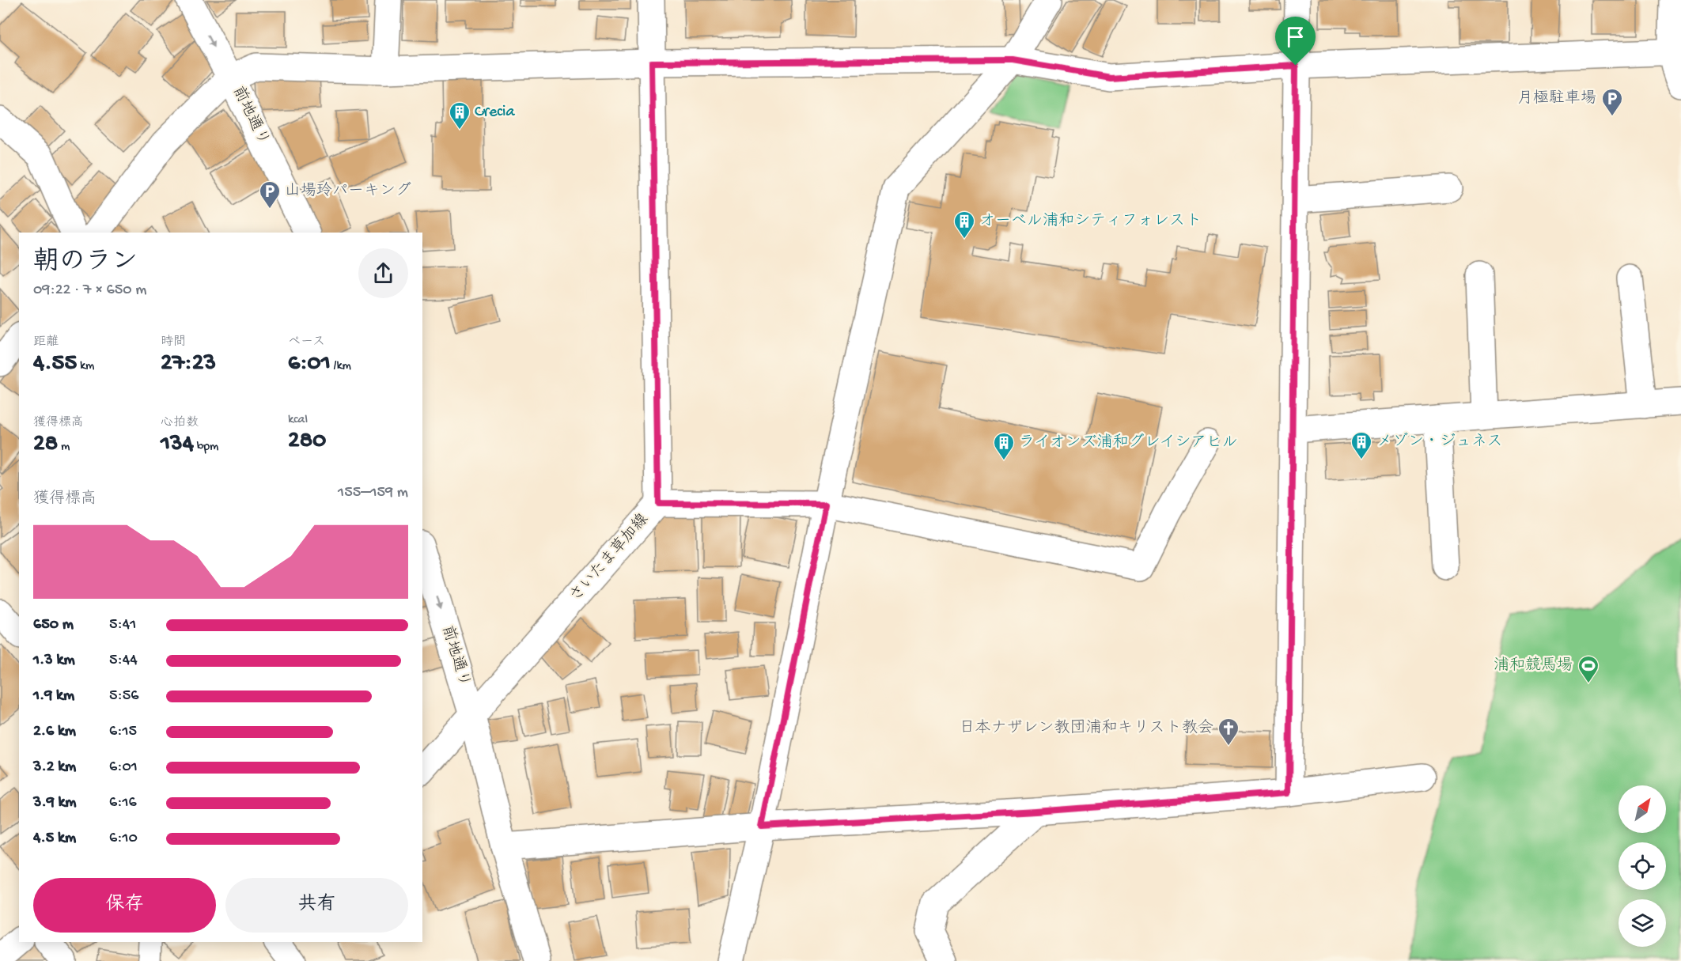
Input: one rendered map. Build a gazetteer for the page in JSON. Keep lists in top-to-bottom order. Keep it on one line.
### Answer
{"streets":{"street":["前地通り","さいたま草加線"]},"crossings":[["前地通り","さいたま草加線"]],"one_way":["前地通り"],"places":{"parking":["月極駐車場","山場玲パーキング"],"building":["Crecia","オーベル浦和シティフォレスト","メゾン・ジュネス","ライオンズ浦和グレイシアヒル"],"sports":["浦和競馬場"],"church":["日本ナザレン教団浦和キリスト教会"]},"north":"top right","page":{"heading":["朝のラン","09:22 · 7 × 650 m"],"stats":[["距離","4.55 km"],["時間","27:23"],["ペース","6:01 /km"],["獲得標高","28 m"],["心拍数","134 bpm"],["kcal","280"]],"chart":["獲得標高","155–159 m"],"list":[{"name":"650 m","note":"5:41"},{"name":"1.3 km","note":"5:44"},{"name":"1.9 km","note":"5:56"},{"name":"2.6 km","note":"6:15"},{"name":"3.2 km","note":"6:01"},{"name":"3.9 km","note":"6:16"},{"name":"4.5 km","note":"6:10"}],"buttons":["保存","共有"]}}
